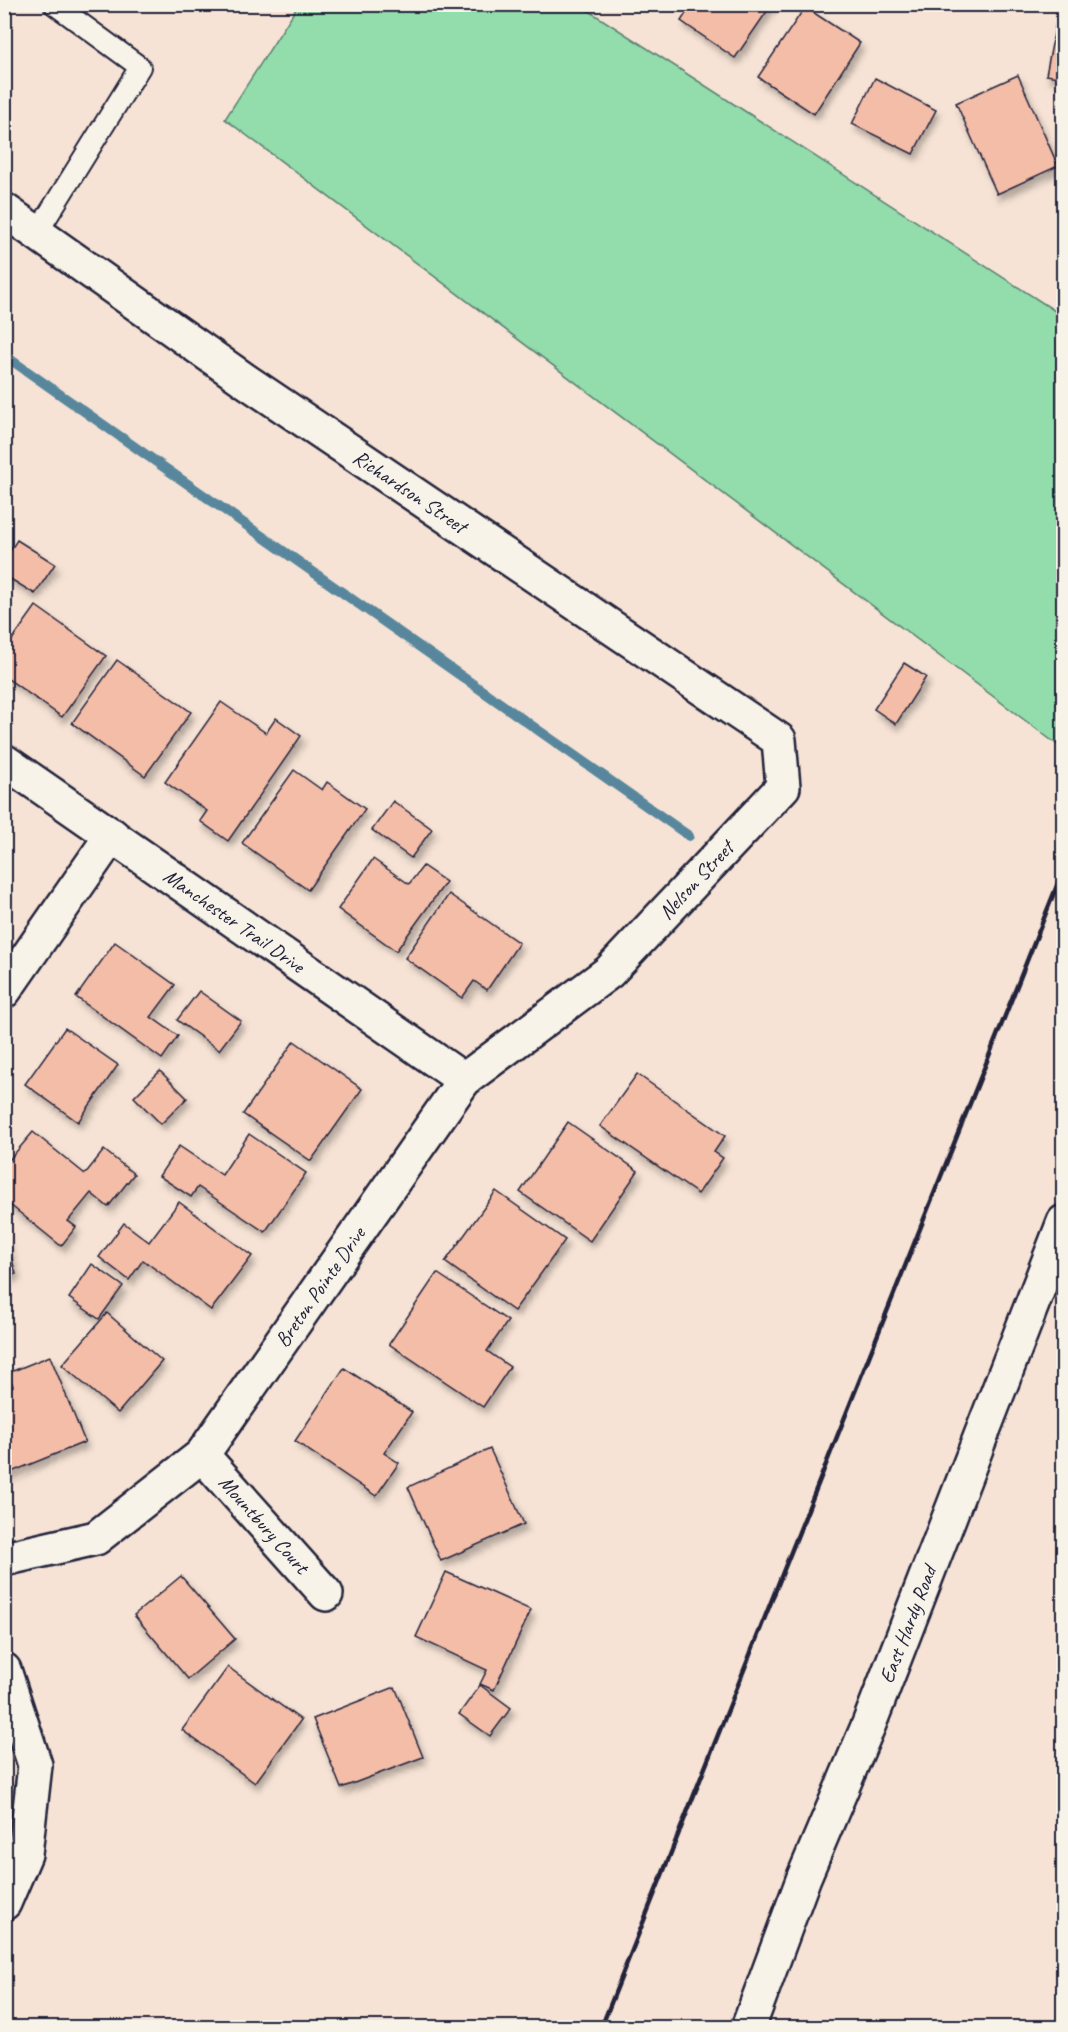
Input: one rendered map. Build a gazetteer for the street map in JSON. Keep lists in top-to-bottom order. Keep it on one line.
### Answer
{"streets":{"street":["Richardson Street","Nelson Street","Manchester Trail Drive","Breton Pointe Drive","Mountbury Court","East Hardy Road"]},"crossings":[["Richardson Street","Nelson Street"],["Nelson Street","Breton Pointe Drive"],["Manchester Trail Drive","Breton Pointe Drive"],["Breton Pointe Drive","Mountbury Court"]]}
